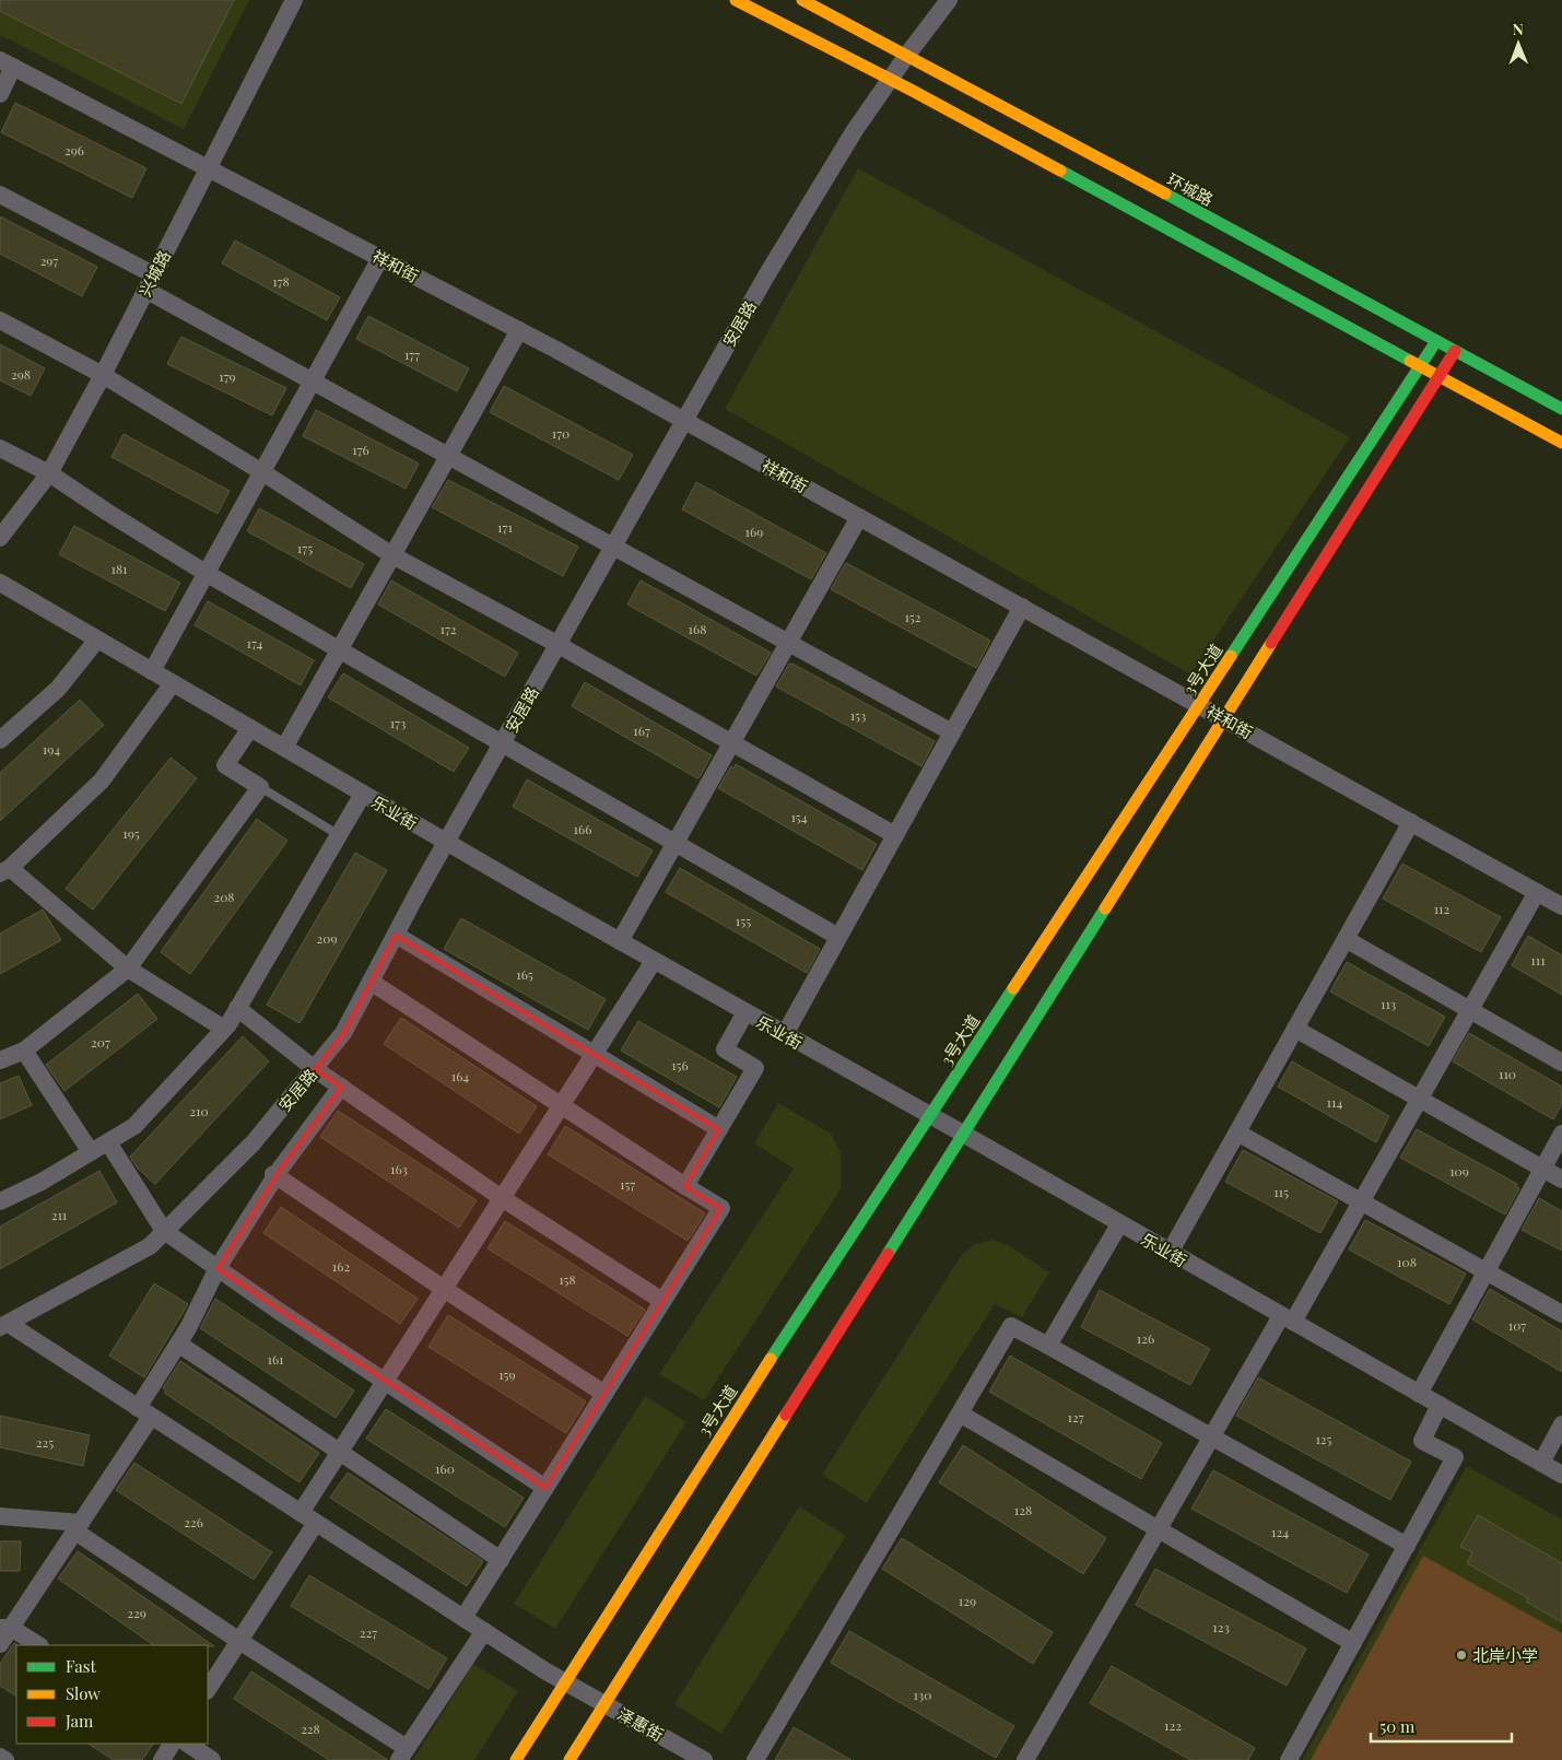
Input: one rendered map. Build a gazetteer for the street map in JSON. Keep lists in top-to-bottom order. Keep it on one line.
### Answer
{"streets":{"main road":["环城路","3号大道"],"street":["祥和街","兴城路","安居路","乐业街","泽惠街"]},"crossings":[["环城路","安居路"],["环城路","3号大道"],["祥和街","兴城路"],["祥和街","安居路"],["祥和街","3号大道"],["安居路","乐业街"],["安居路","泽惠街"],["3号大道","乐业街"],["3号大道","泽惠街"]],"places":["北岸小学"],"house_numbers":["296","297","178","177","298","179","170","176","171","169","175","181","152","172","168","174","153","173","167","194","154","166","195","208","112","155","209","111","165","113","207","156","110","164","114","210","163","109","157","115","211","108","162","158","107","126","161","159","127","125","225","160","128","226","124","129","229","123","227","130","122","228"],"legend":["Fast","Slow","Jam"],"scale_bar":"50 m","north":"top"}
